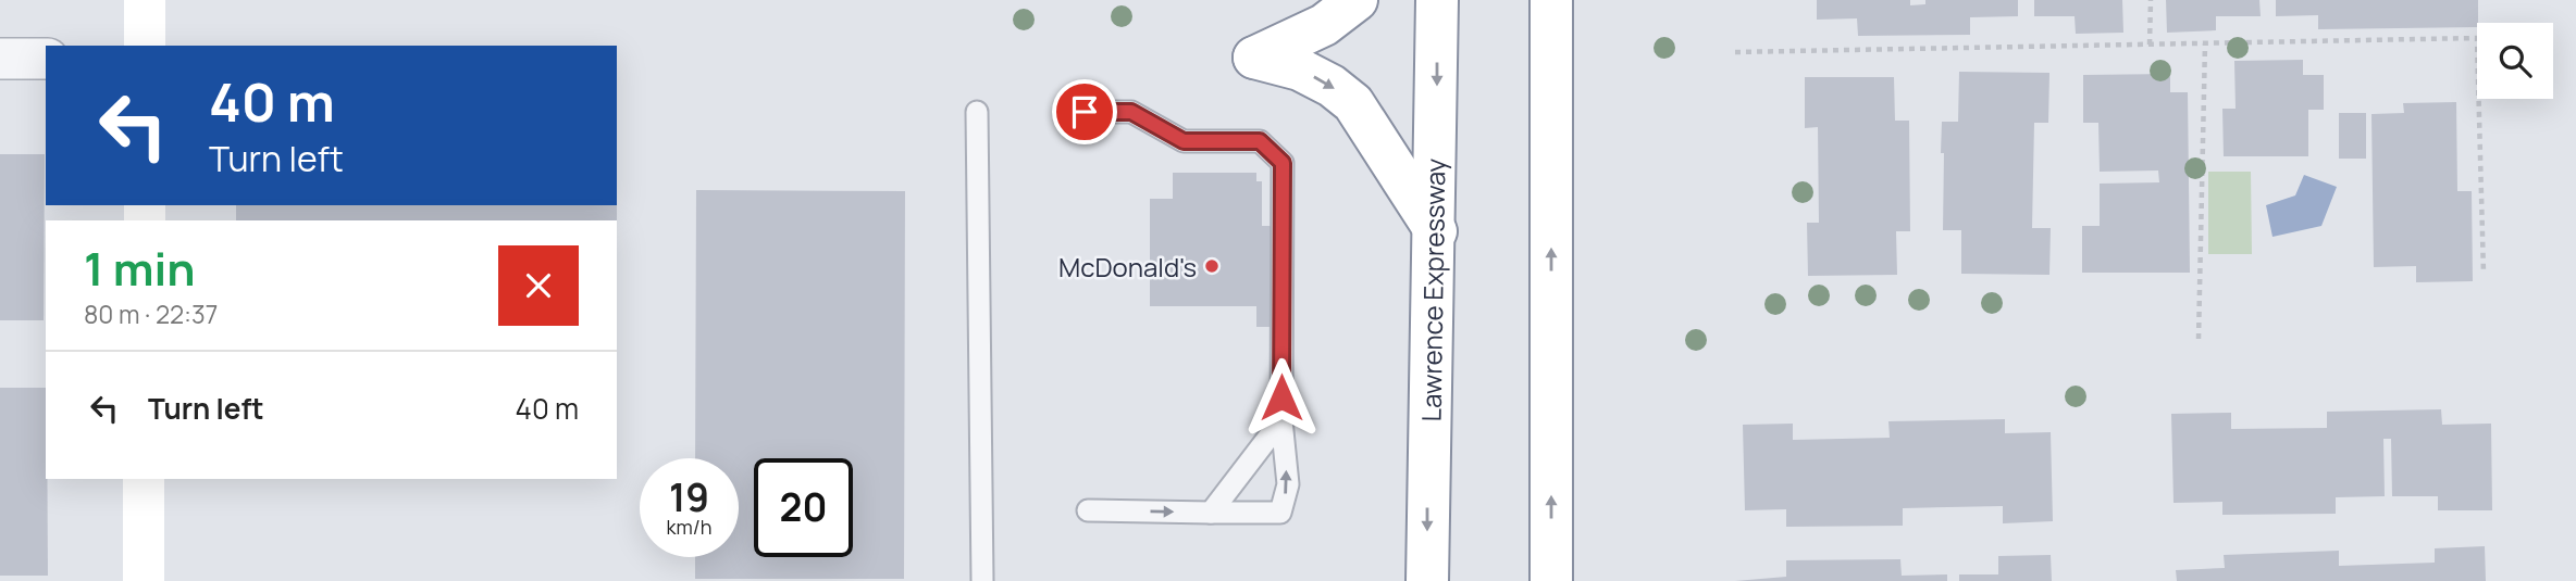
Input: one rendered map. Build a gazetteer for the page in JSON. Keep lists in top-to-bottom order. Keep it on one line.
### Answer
{"streets":{"main road":["Lawrence Expressway"]},"places":["McDonald's"],"page":{"turn":["40 m","Turn left"],"heading":["1 min","80 m · 22:37"],"list":[{"name":"Turn left","value":"40 m"}],"speed":"19 km/h","limit":"20"}}
